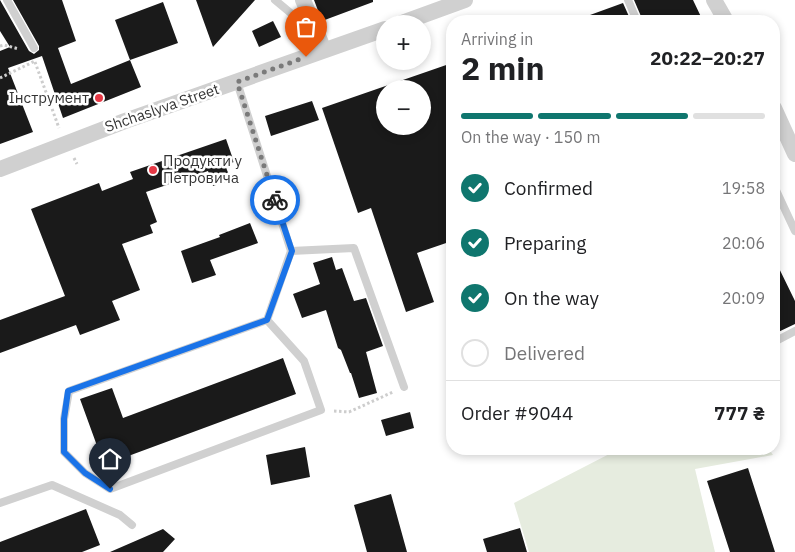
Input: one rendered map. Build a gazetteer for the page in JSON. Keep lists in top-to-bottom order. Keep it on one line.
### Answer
{"streets":{"street":["Shchaslyva Street"]},"places":["Інструмент","Продукти у Петровича"],"page":{"map_buttons":["+","−"],"heading":["2 min","Arriving in","20:22–20:27"],"panel":["Order #9044","777 ₴"],"bar":"On the way · 150 m","list":[["Confirmed","19:58"],["Preparing","20:06"],["On the way","20:09"],"Delivered"]}}
